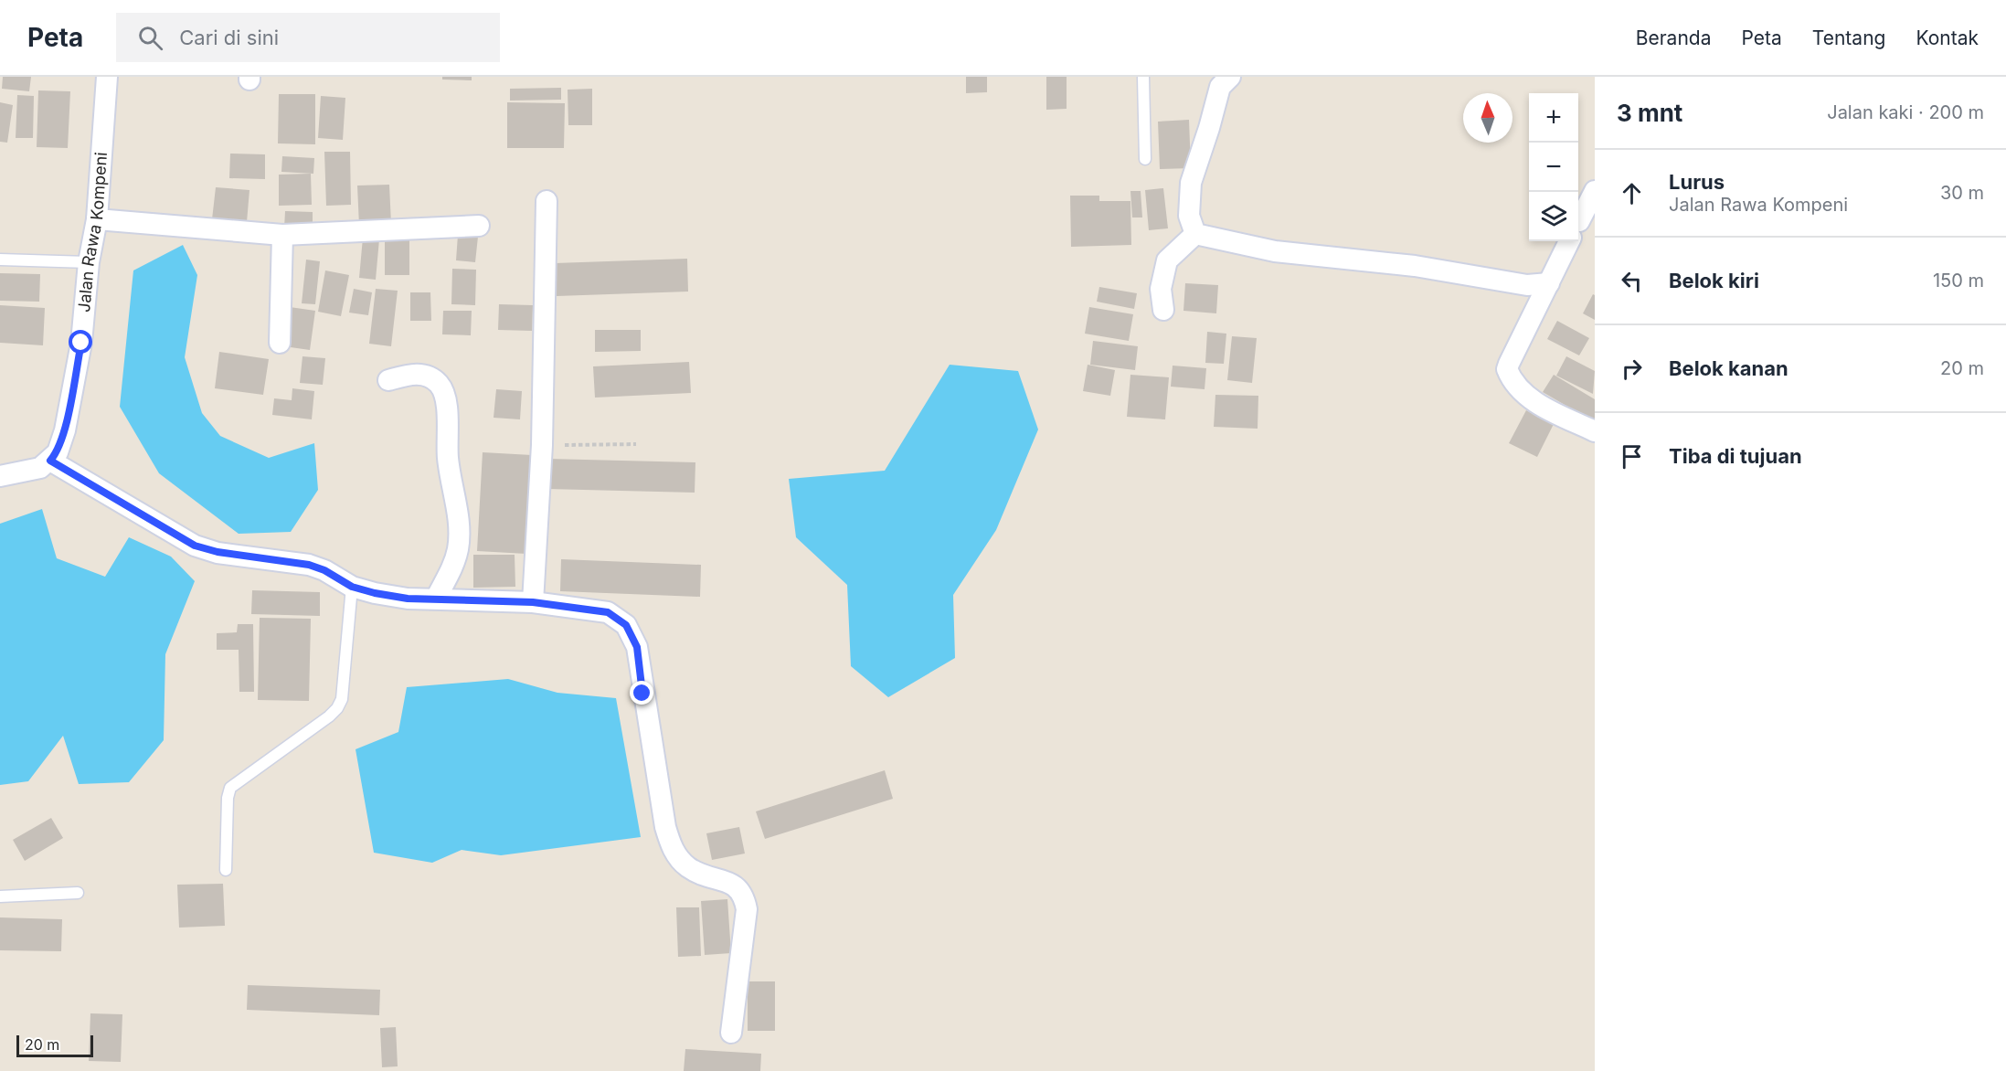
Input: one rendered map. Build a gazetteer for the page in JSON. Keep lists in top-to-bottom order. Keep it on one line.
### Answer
{"streets":{"street":["Jalan Rawa Kompeni"]},"scale_bar":"20 m","north":"top","page":{"header":"Peta","search":"Cari di sini","nav":["Beranda","Peta","Tentang","Kontak"],"heading":["3 mnt","Jalan kaki · 200 m"],"map_buttons":["+","−"],"list":[["Lurus","Jalan Rawa Kompeni","30 m"],["Belok kiri","150 m"],["Belok kanan","20 m"],"Tiba di tujuan"],"scale":"20 m"}}
